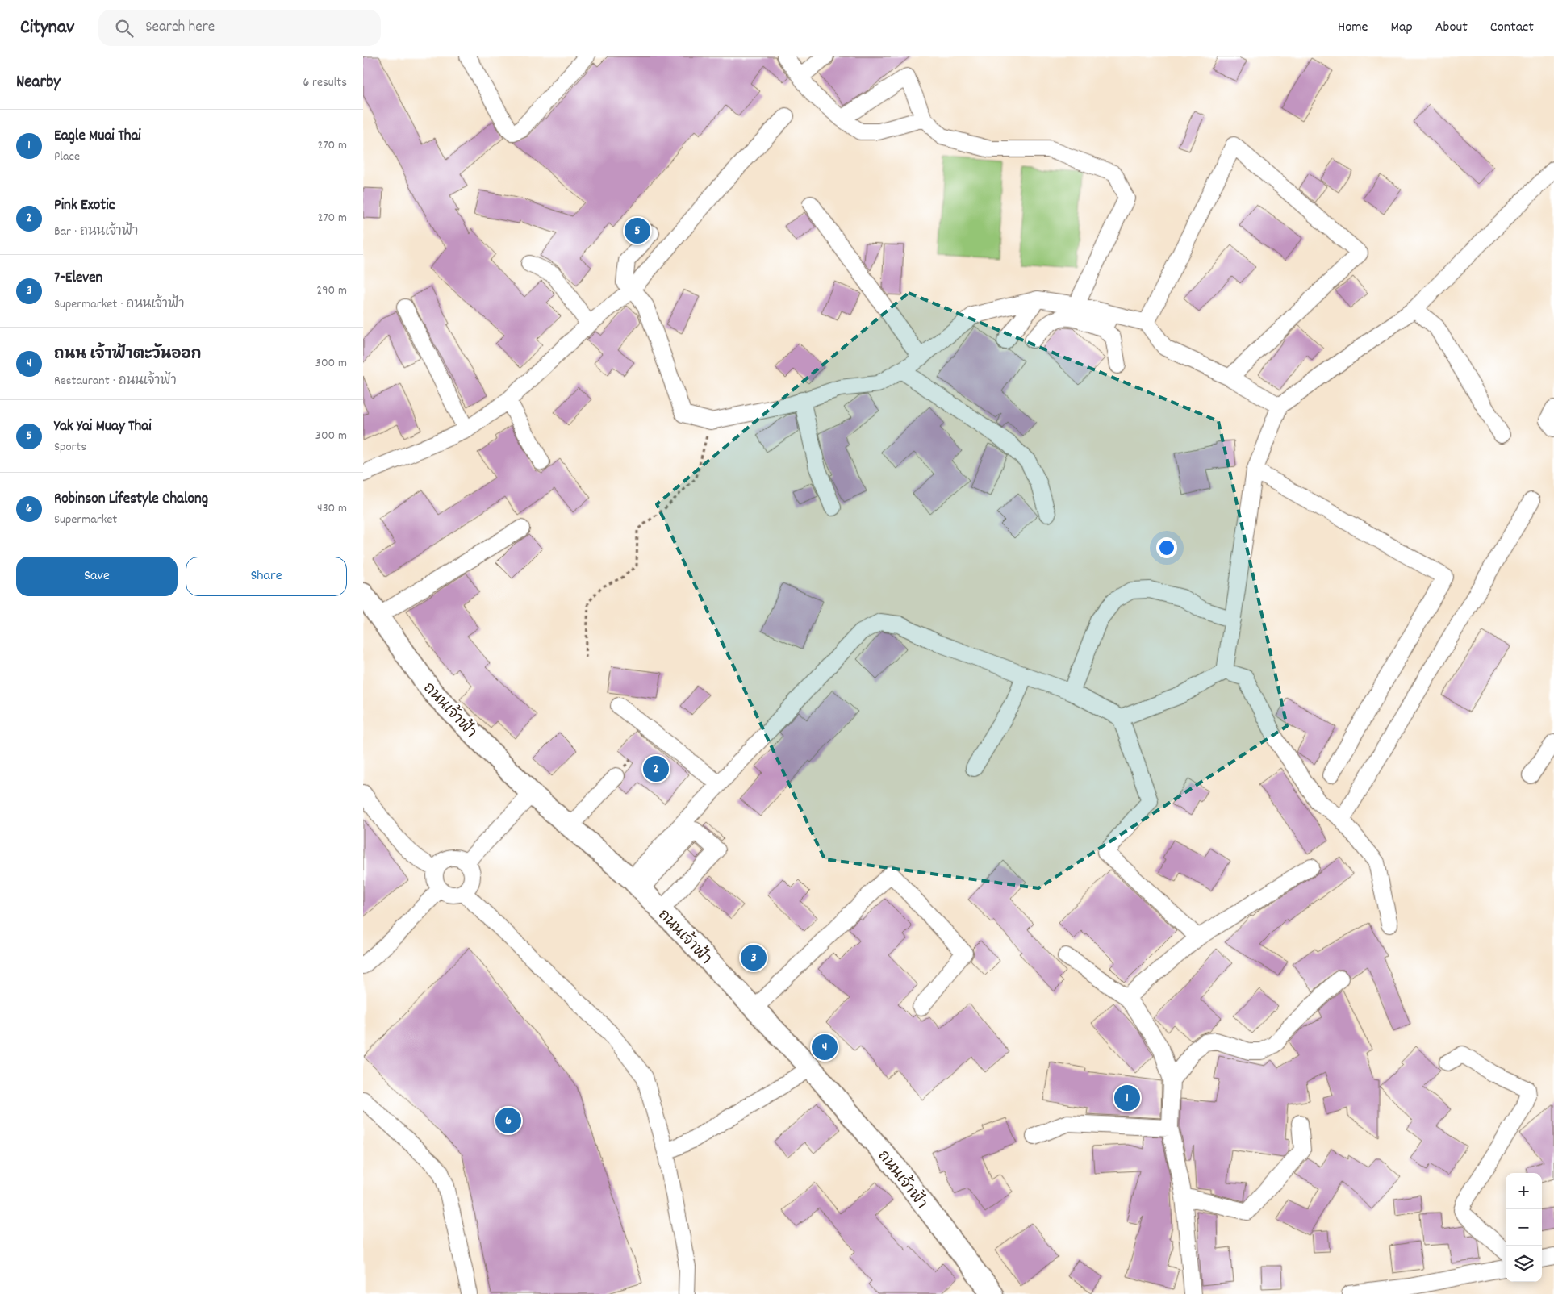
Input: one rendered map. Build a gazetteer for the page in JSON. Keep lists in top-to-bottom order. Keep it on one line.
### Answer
{"streets":{"main road":["ถนนเจ้าฟ้า"]},"page":{"header":"Citynav","search":"Search here","nav":["Home","Map","About","Contact"],"heading":["Nearby","6 results"],"list":[{"mark":"1","name":"Eagle Muai Thai","note":"Place","value":"270 m"},{"mark":"2","name":"Pink Exotic","note":"Bar · ถนนเจ้าฟ้า","value":"270 m"},{"mark":"3","name":"7-Eleven","note":"Supermarket · ถนนเจ้าฟ้า","value":"290 m"},{"mark":"4","name":"ถนน เจ้าฟ้าตะวันออก","note":"Restaurant · ถนนเจ้าฟ้า","value":"300 m"},{"mark":"5","name":"Yak Yai Muay Thai","note":"Sports","value":"300 m"},{"mark":"6","name":"Robinson Lifestyle Chalong","note":"Supermarket","value":"430 m"}],"pins":["5","2","3","4","1","6"],"buttons":["Save","Share"],"map_buttons":["+","−"]}}
